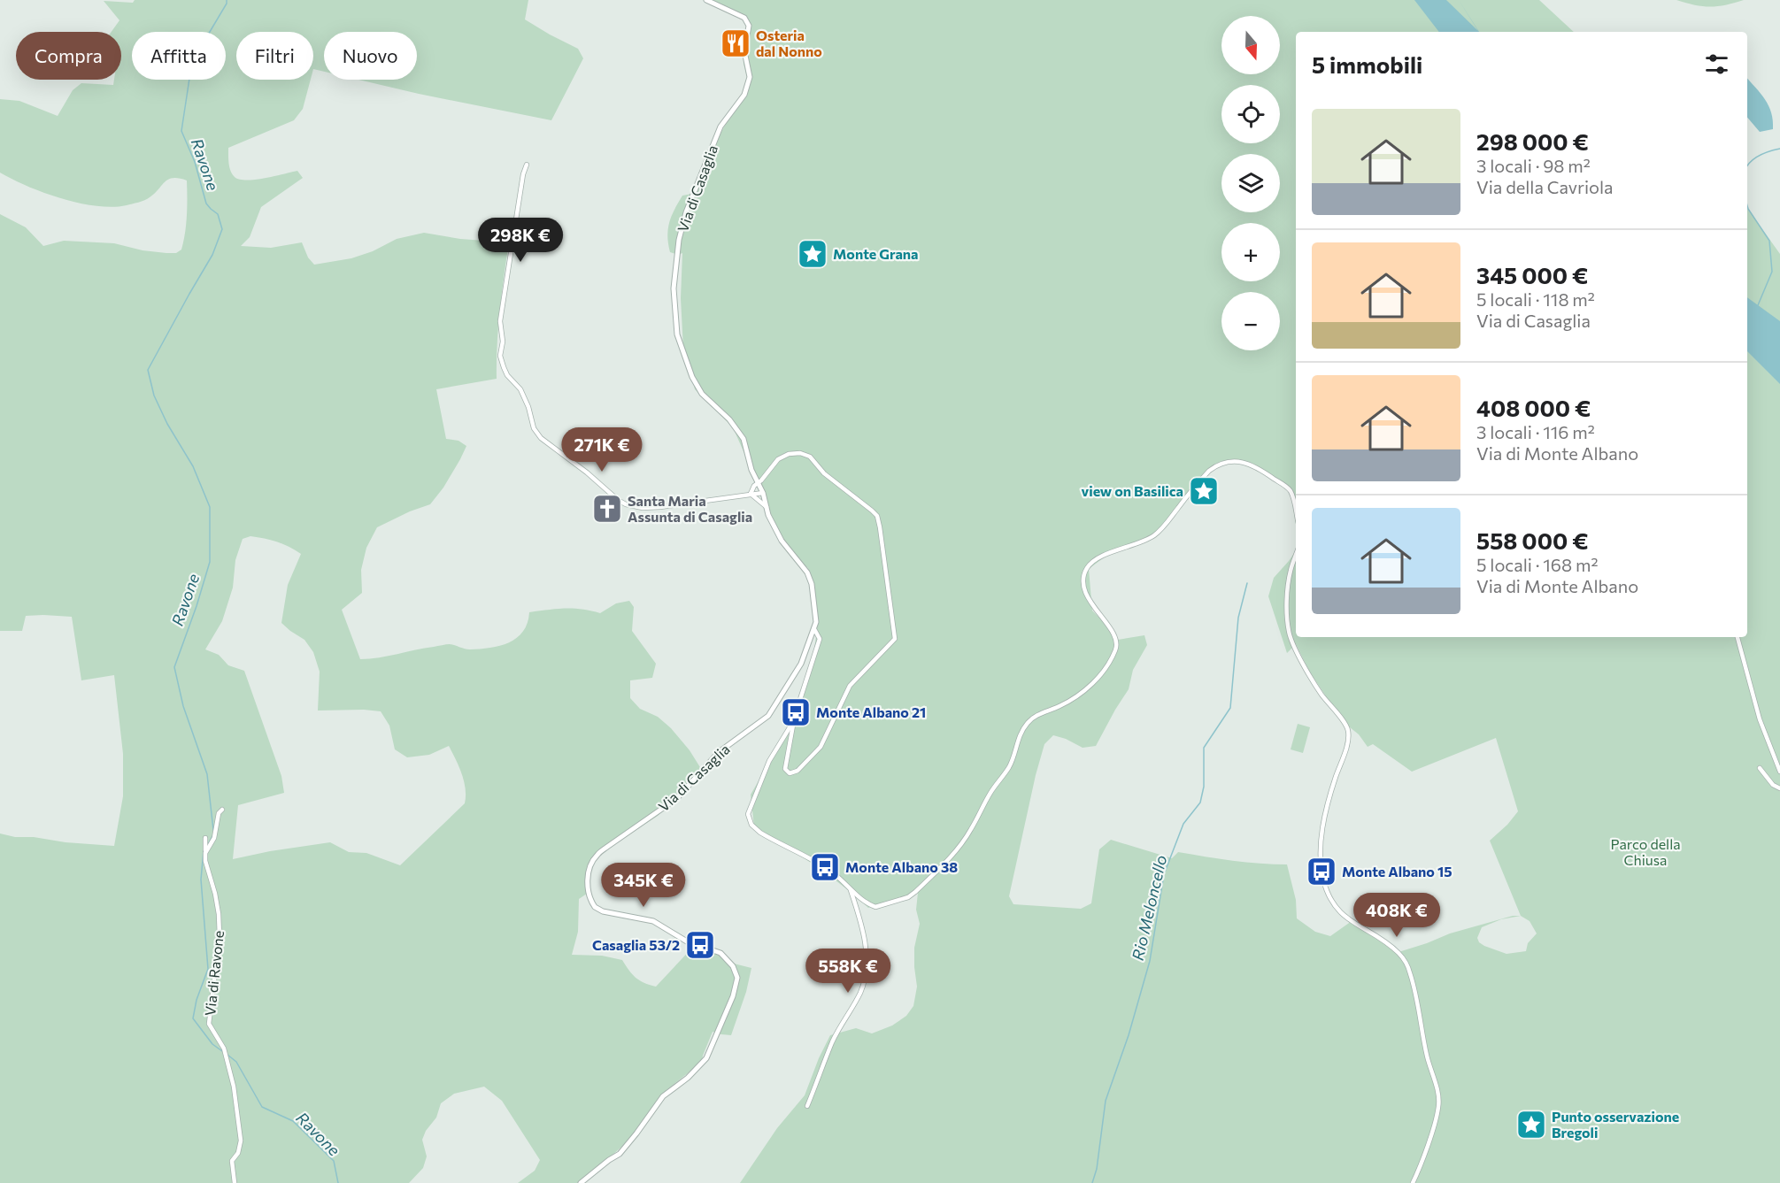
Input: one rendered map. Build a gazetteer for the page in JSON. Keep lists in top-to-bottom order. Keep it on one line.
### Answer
{"streets":{"street":["Via di Casaglia","Via di Ravone"]},"water":["Ravone","Rio Meloncello"],"parks":["Parco della Chiusa"],"places":{"restaurant":["Osteria dal Nonno"],"place":["Monte Grana","view on Basilica","Punto osservazione Bregoli"],"church":["Santa Maria Assunta di Casaglia"],"bus stop":["Monte Albano 21","Monte Albano 38","Monte Albano 15","Casaglia 53/2"]},"north":"bottom","page":{"map_buttons":["+","−"],"chip":["Compra","Affitta","Filtri","Nuovo"],"heading":"5 immobili","list":[{"name":"298 000 €","note":"3 locali · 98 m² · Via della Cavriola"},{"name":"345 000 €","note":"5 locali · 118 m² · Via di Casaglia"},{"name":"408 000 €","note":"3 locali · 116 m² · Via di Monte Albano"},{"name":"558 000 €","note":"5 locali · 168 m² · Via di Monte Albano"}],"price":["298K €","271K €","345K €","408K €","558K €"]}}
